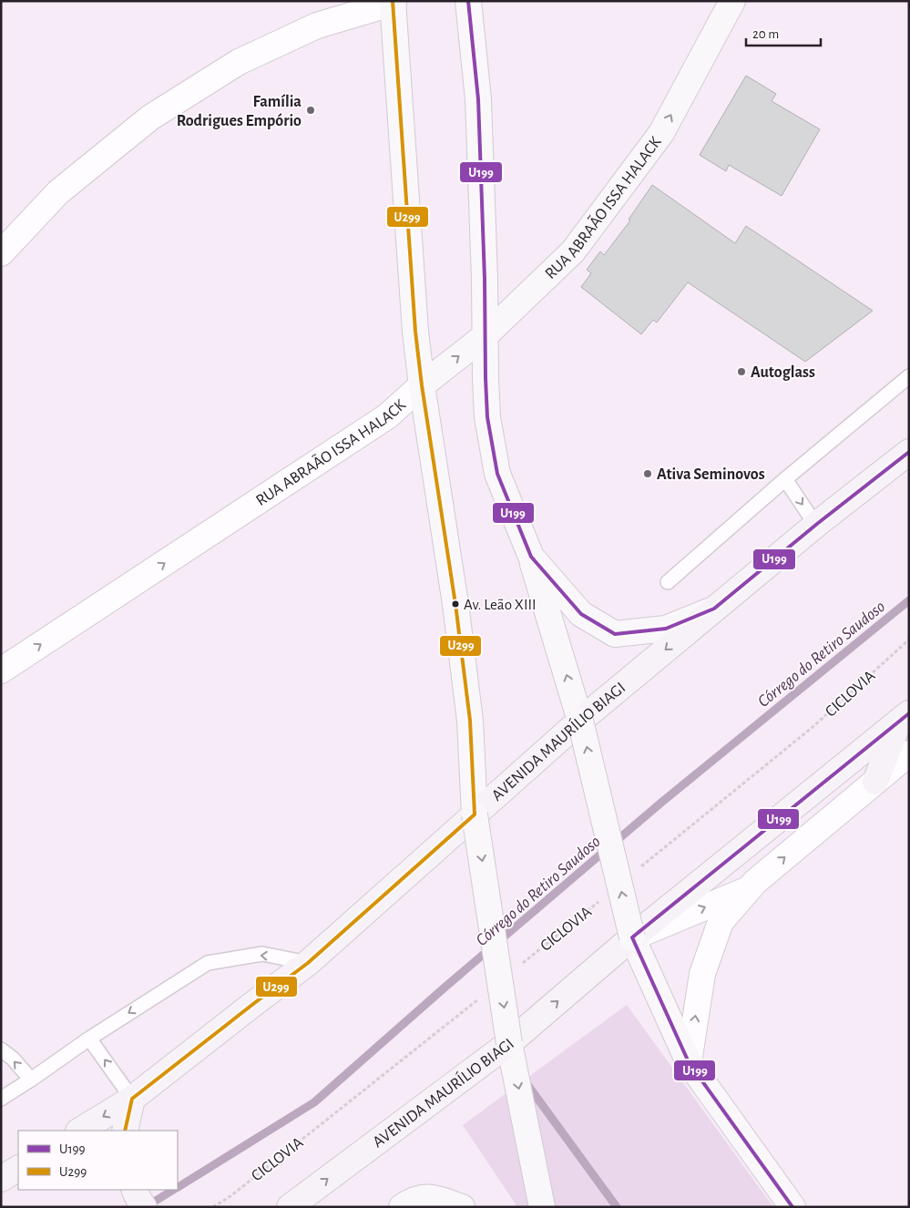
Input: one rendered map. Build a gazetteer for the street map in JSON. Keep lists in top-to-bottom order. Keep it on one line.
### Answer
{"streets":{"main road":["RUA ABRAÃO ISSA HALACK","AVENIDA MAURÍLIO BIAGI"],"path":["CICLOVIA"]},"one_way":["RUA ABRAÃO ISSA HALACK"],"water":["Córrego do Retiro Saudoso"],"places":["Família Rodrigues Empório","Autoglass","Ativa Seminovos","Av. Leão XIII"],"lines":["transit line U199","transit line U299"],"legend":["U199","U299"],"scale_bar":"20 m"}
